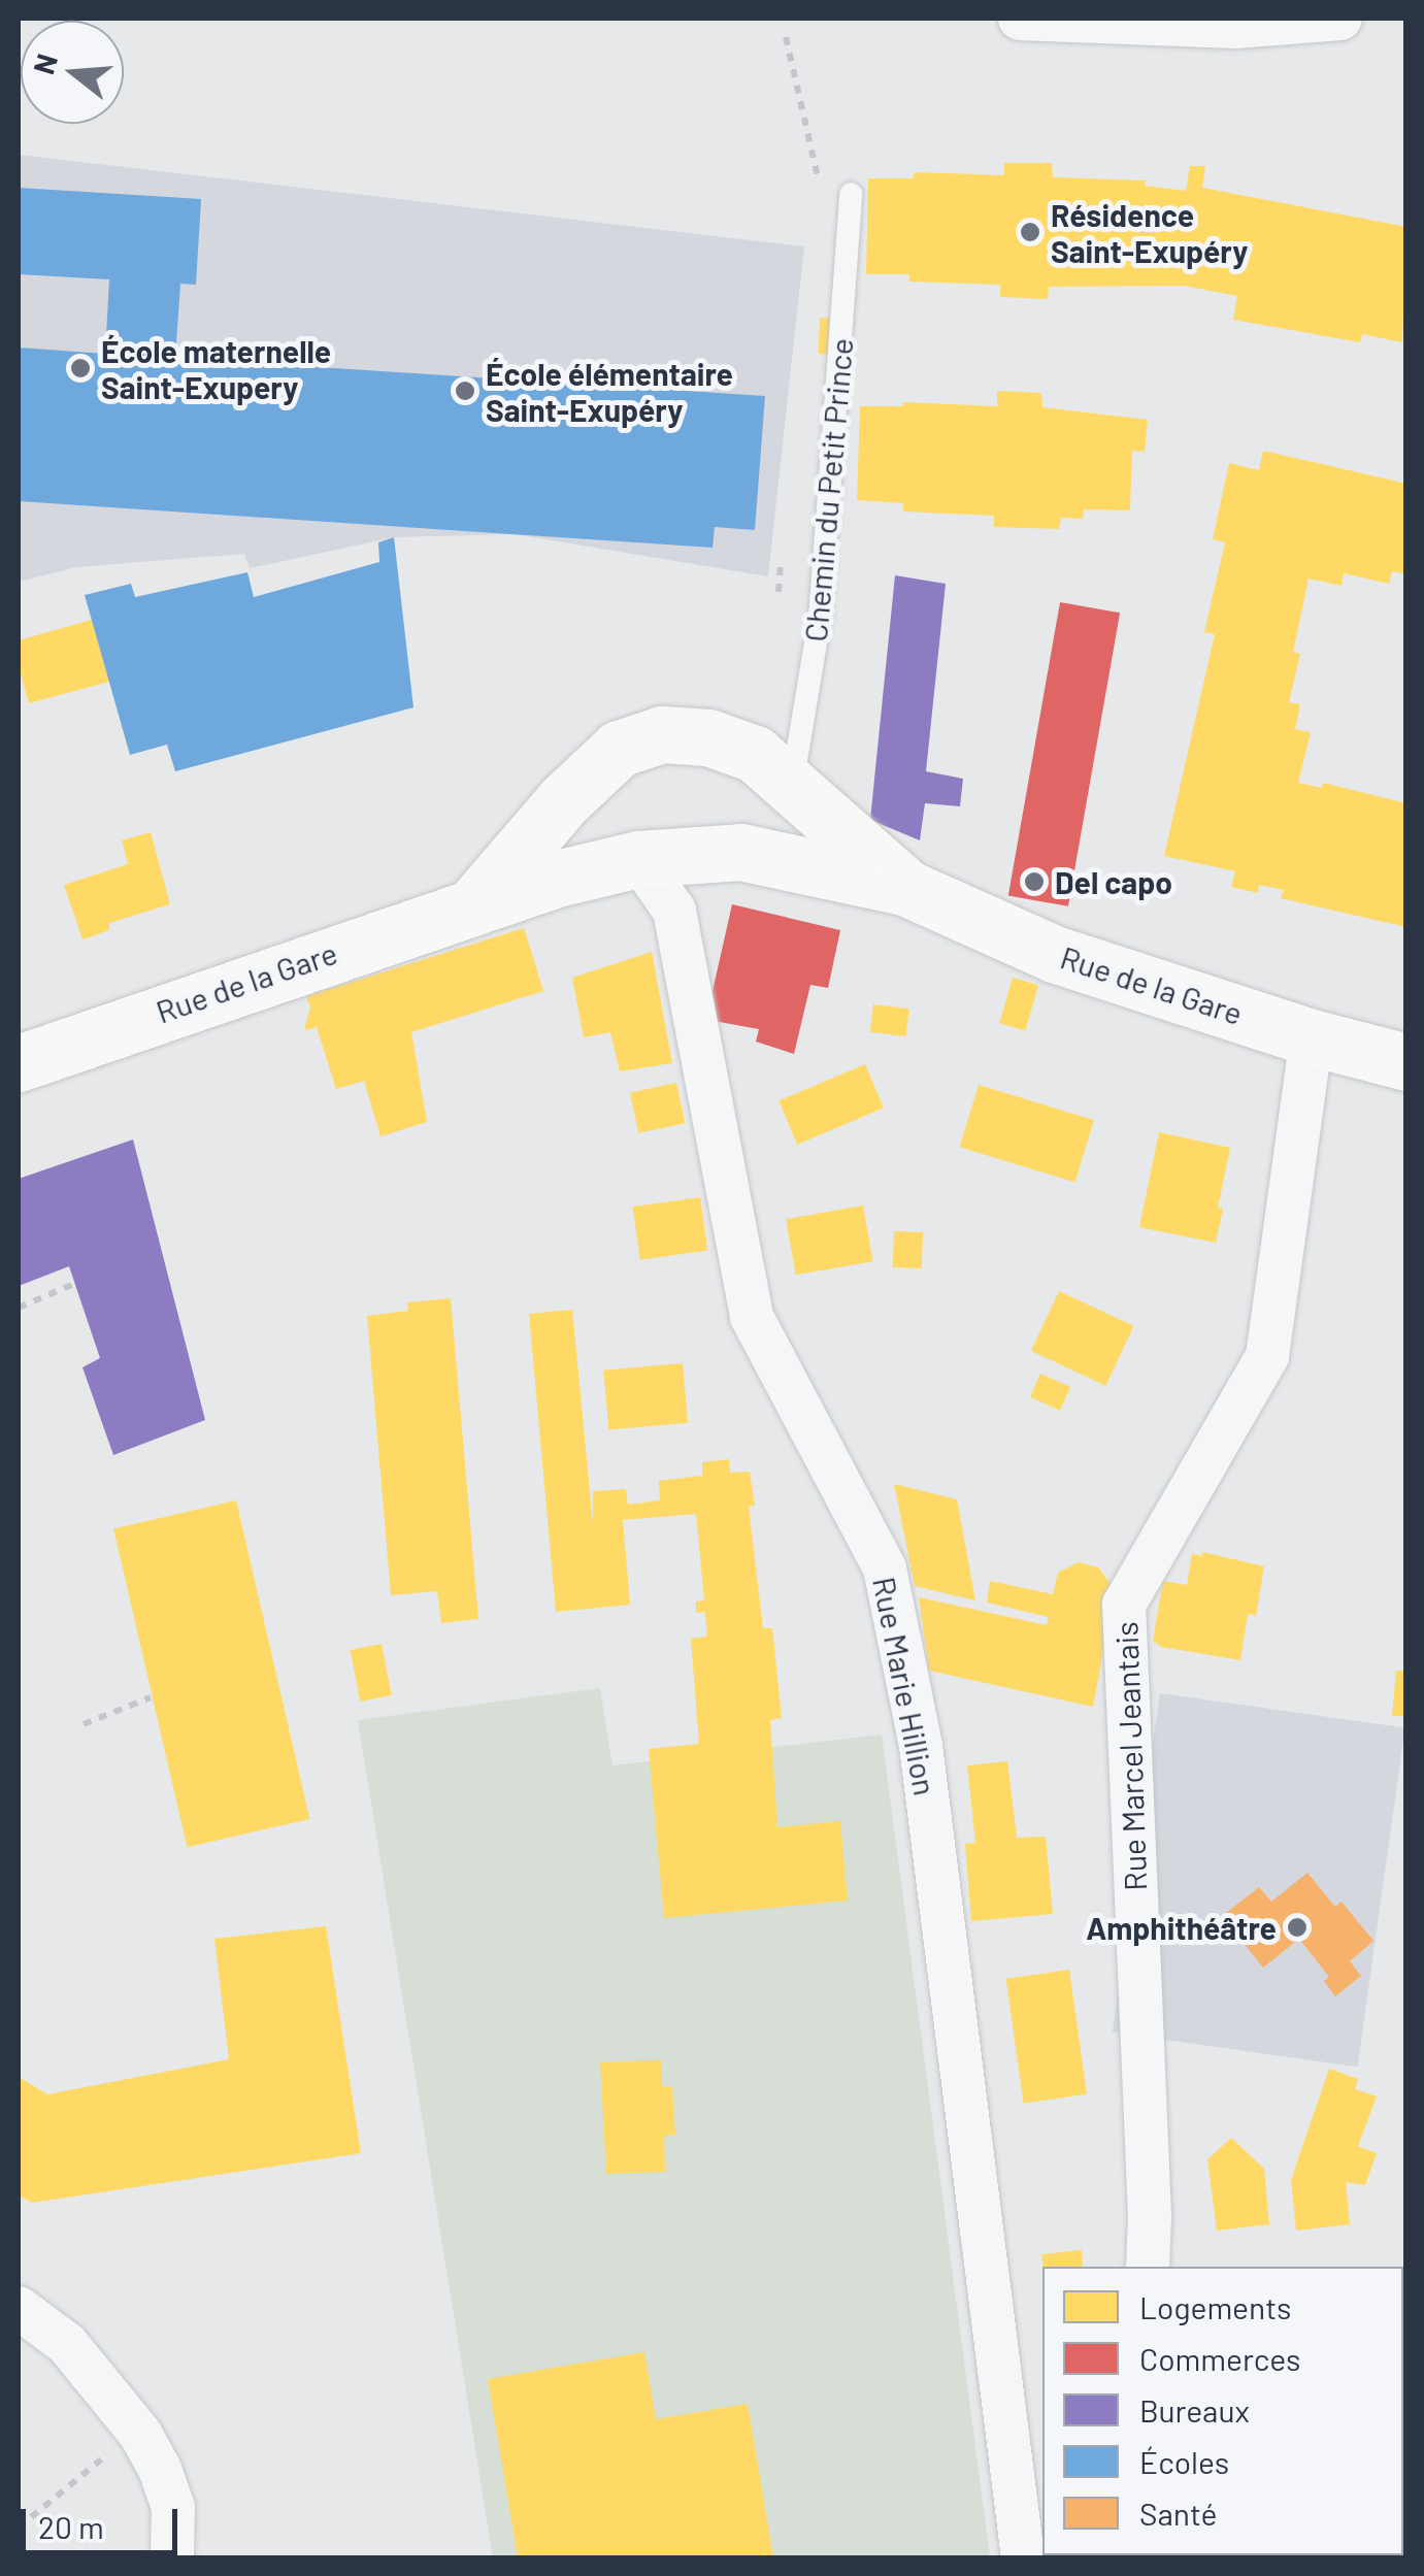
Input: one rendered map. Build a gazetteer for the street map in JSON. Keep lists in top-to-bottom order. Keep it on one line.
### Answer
{"streets":{"street":["Rue de la Gare","Rue Marie Hillion","Rue Marcel Jeantais"],"lane":["Chemin du Petit Prince"]},"crossings":[["Chemin du Petit Prince","Rue de la Gare"],["Rue de la Gare","Rue Marie Hillion"],["Rue de la Gare","Rue Marcel Jeantais"]],"places":["Résidence Saint-Exupéry","École maternelle Saint-Exupery","École élémentaire Saint-Exupéry","Del capo","Amphithéâtre"],"legend":["Logements","Commerces","Bureaux","Écoles","Santé"],"scale_bar":"20 m","north":"left"}
